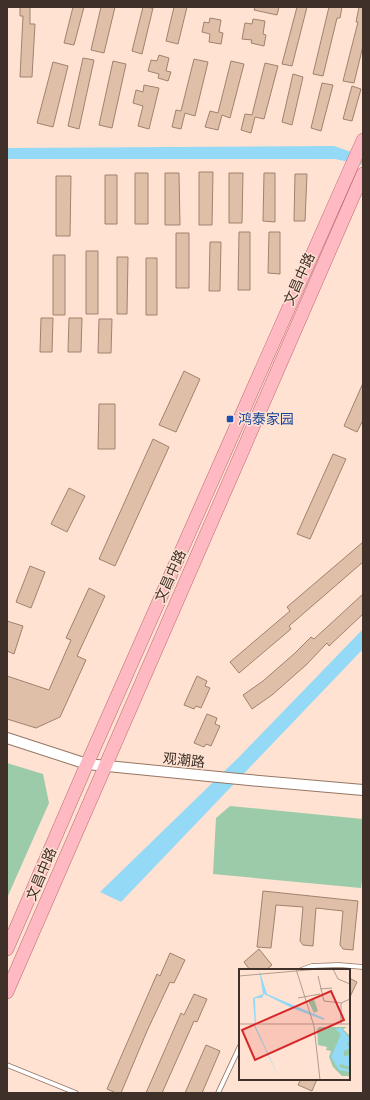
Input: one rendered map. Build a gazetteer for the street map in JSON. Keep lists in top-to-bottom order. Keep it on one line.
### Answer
{"streets":{"main road":["文昌中路"],"street":["观潮路"]},"crossings":[["文昌中路","观潮路"]],"places":{"transit":["鸿泰家园"]}}
